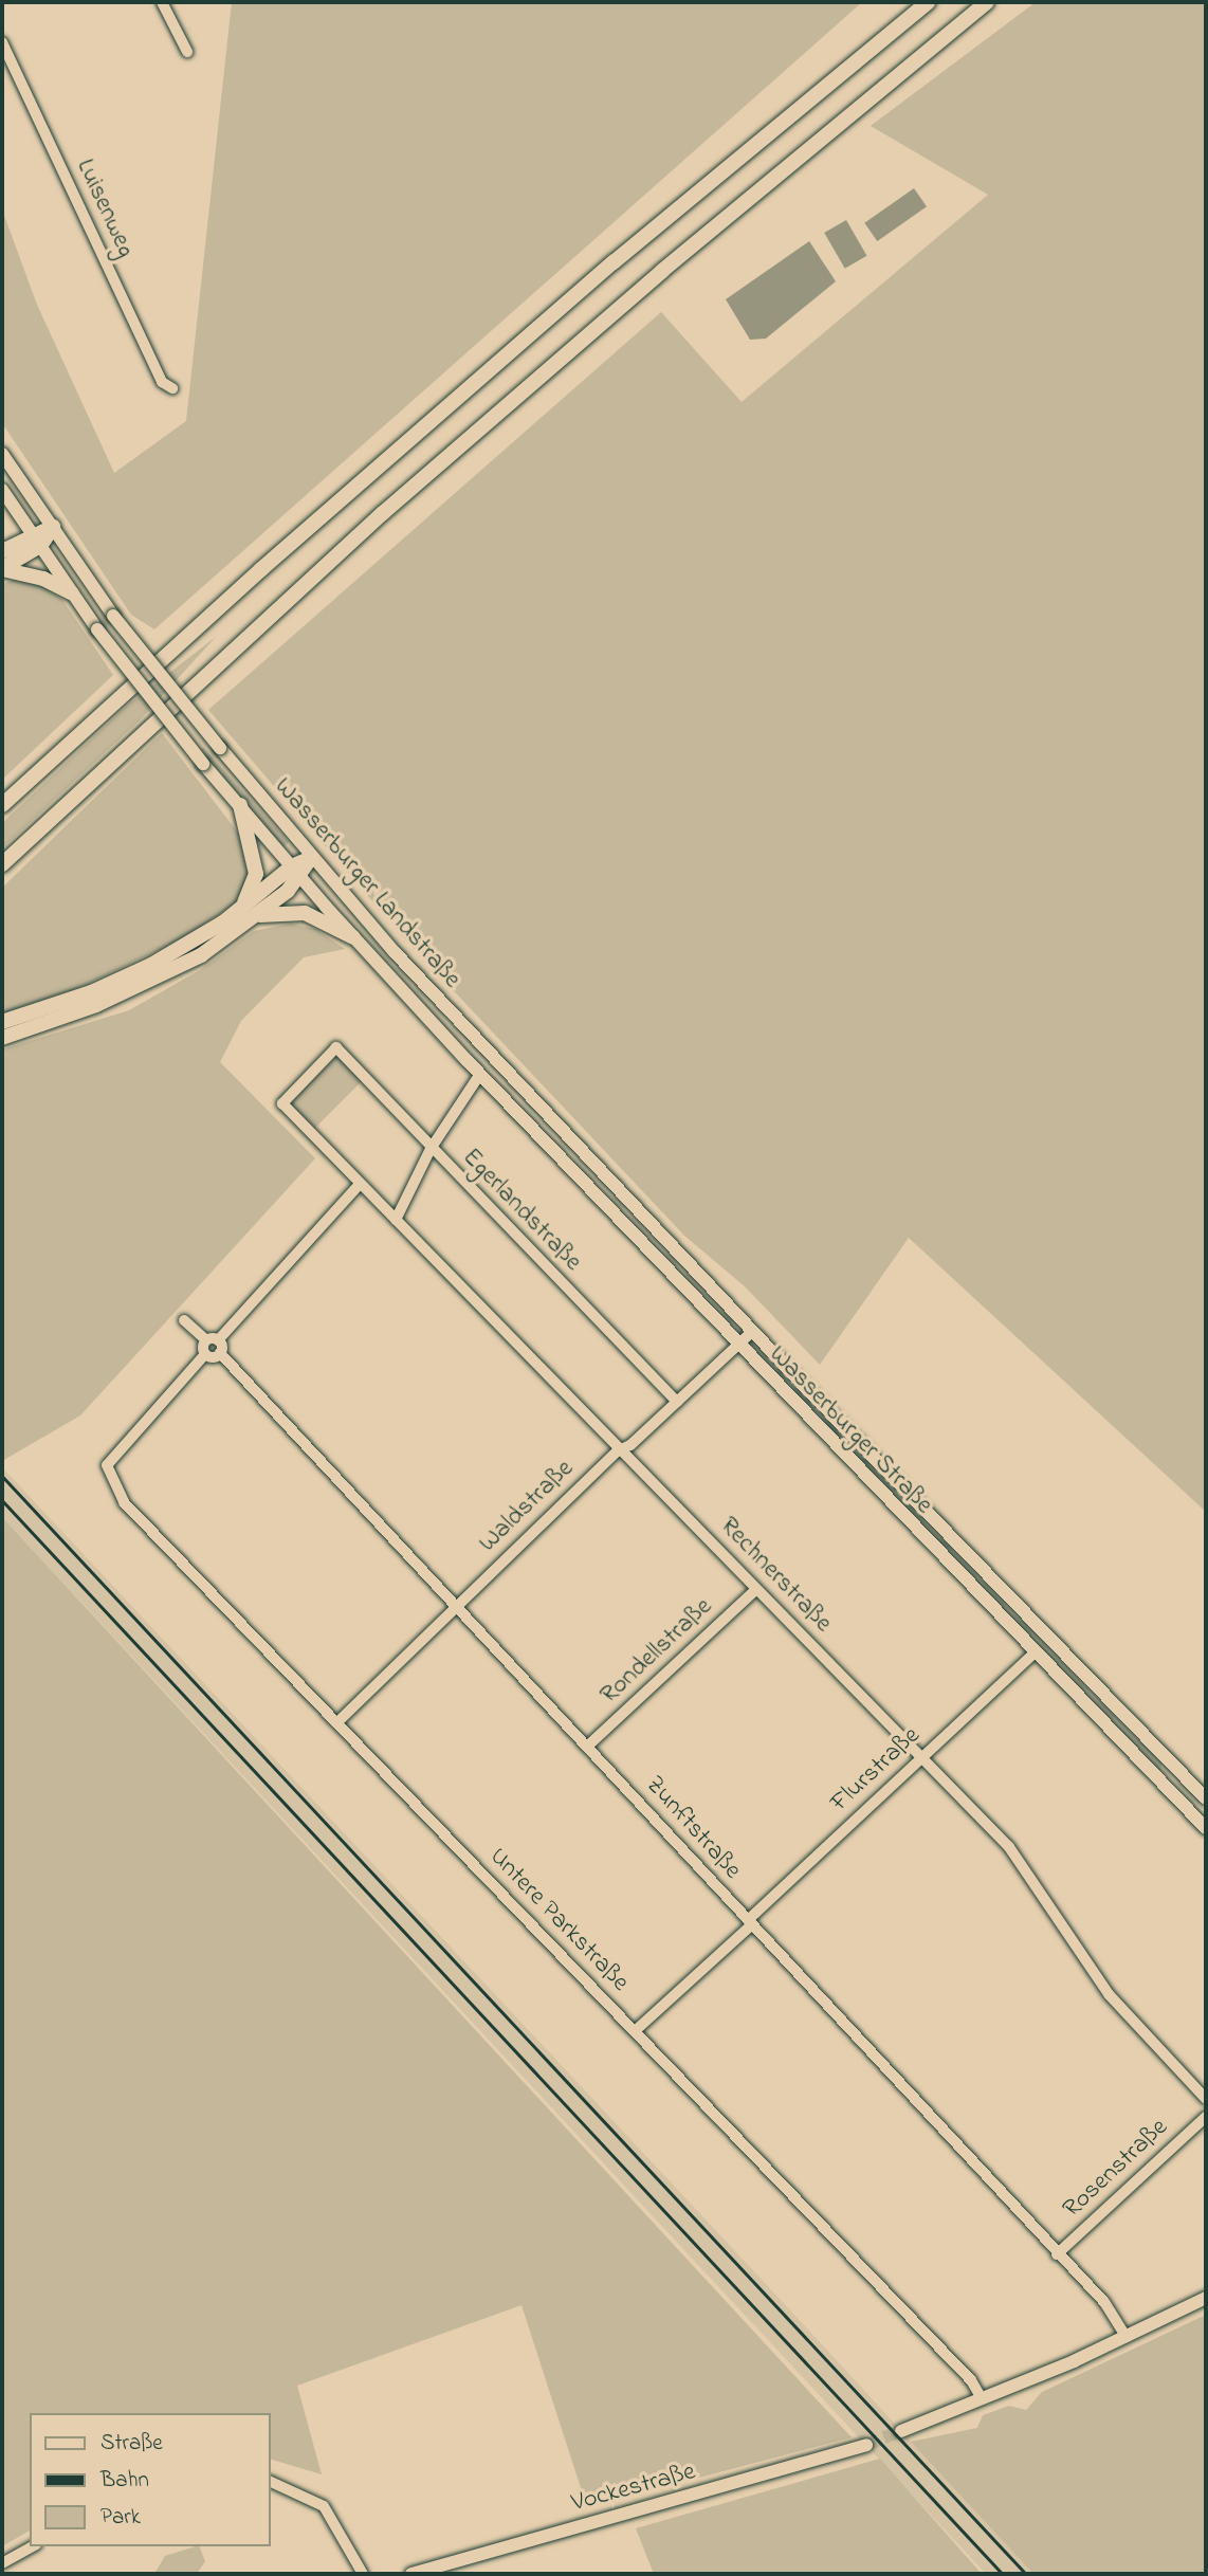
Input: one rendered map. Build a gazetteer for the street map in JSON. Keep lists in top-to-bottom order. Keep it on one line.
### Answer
{"streets":{"main road":["Wasserburger Landstraße","Wasserburger Straße","Vockestraße"],"street":["Luisenweg","Egerlandstraße","Waldstraße","Rechnerstraße","Rondellstraße","Flurstraße","Zunftstraße","Untere Parkstraße","Rosenstraße"]},"crossings":[["Wasserburger Landstraße","Wasserburger Straße"],["Egerlandstraße","Waldstraße"],["Egerlandstraße","Rechnerstraße"],["Wasserburger Straße","Waldstraße"],["Wasserburger Straße","Flurstraße"],["Waldstraße","Rechnerstraße"],["Waldstraße","Zunftstraße"],["Waldstraße","Untere Parkstraße"],["Rechnerstraße","Rondellstraße"],["Rechnerstraße","Flurstraße"],["Rondellstraße","Zunftstraße"],["Flurstraße","Zunftstraße"],["Flurstraße","Untere Parkstraße"],["Zunftstraße","Rosenstraße"]],"legend":["Straße","Bahn","Park"]}
